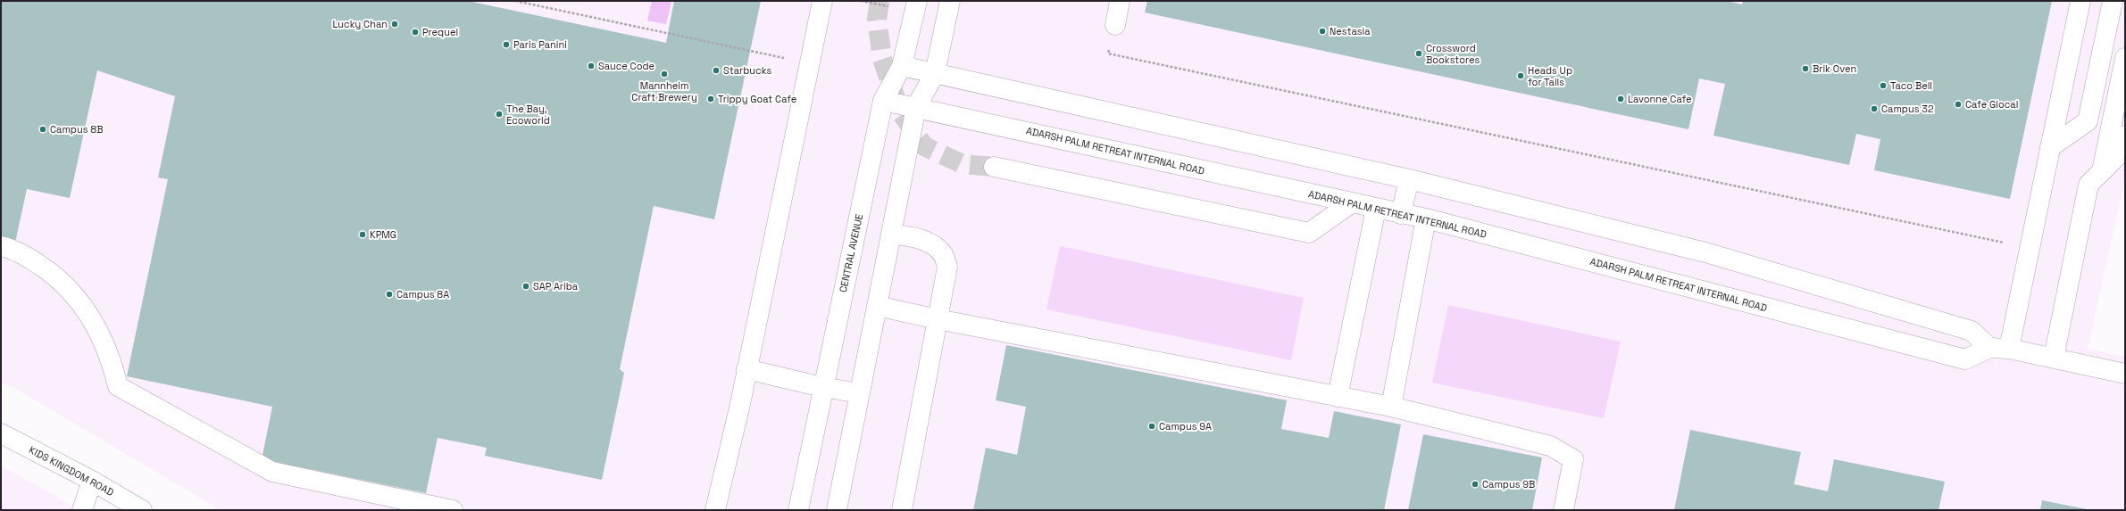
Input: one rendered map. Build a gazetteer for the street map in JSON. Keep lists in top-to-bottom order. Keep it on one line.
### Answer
{"streets":{"street":["ADARSH PALM RETREAT INTERNAL ROAD","CENTRAL AVENUE","KIDS KINGDOM ROAD"]},"crossings":[["ADARSH PALM RETREAT INTERNAL ROAD","CENTRAL AVENUE"]],"places":["Lucky Chan","Nestasia","Prequel","Paris Panini","Crossword Bookstores","Sauce Code","Brik Oven","Starbucks","Mannheim Craft Brewery","Heads Up for Tails","Taco Bell","Trippy Goat Cafe","Lavonne Cafe","Cafe Glocal","Campus 32","The Bay, Ecoworld","Campus 8B","KPMG","SAP Ariba","Campus 8A","Campus 9A","Campus 9B"]}
